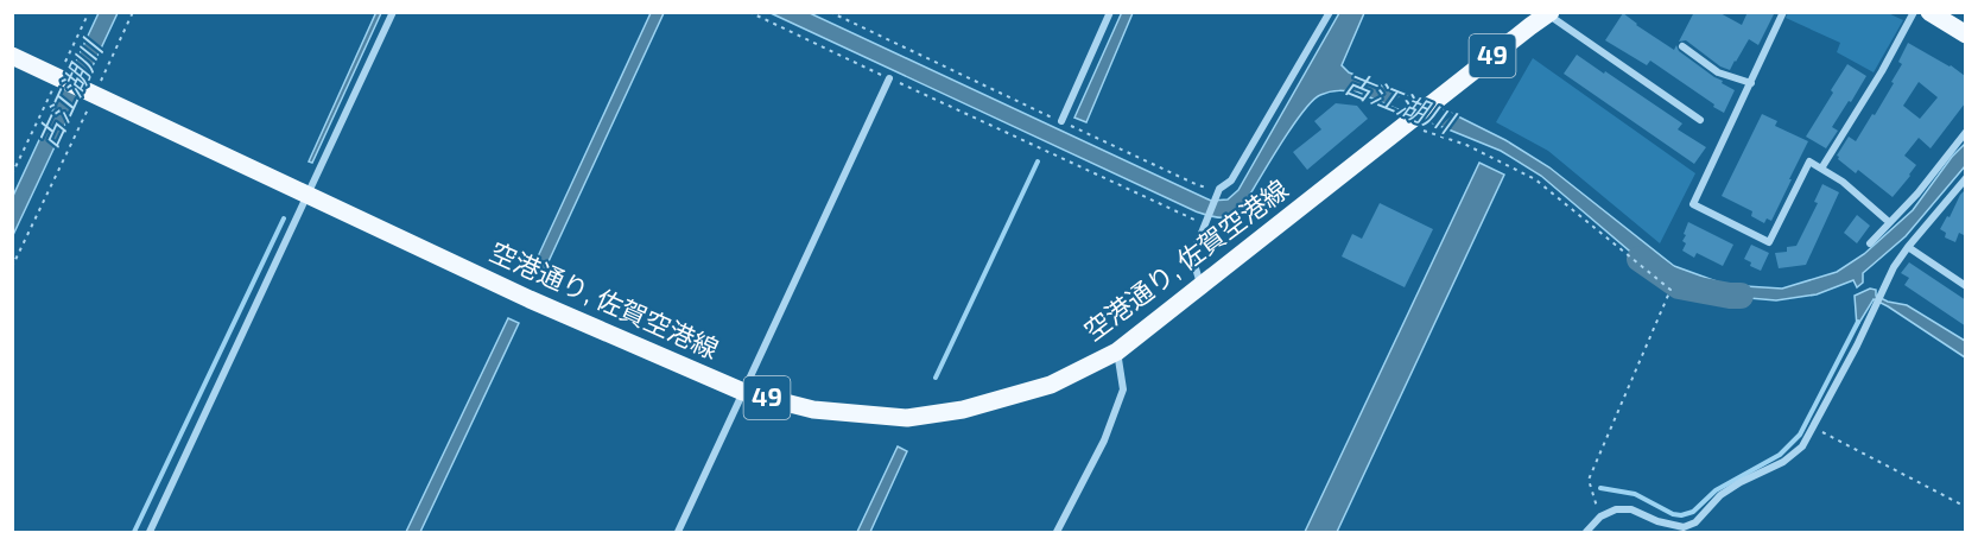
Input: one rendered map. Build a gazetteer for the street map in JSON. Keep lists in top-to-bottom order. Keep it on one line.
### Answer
{"streets":{"main road":["49","空港通り, 佐賀空港線"]},"crossings":[["49","空港通り, 佐賀空港線"]],"water":["古江湖川"]}
